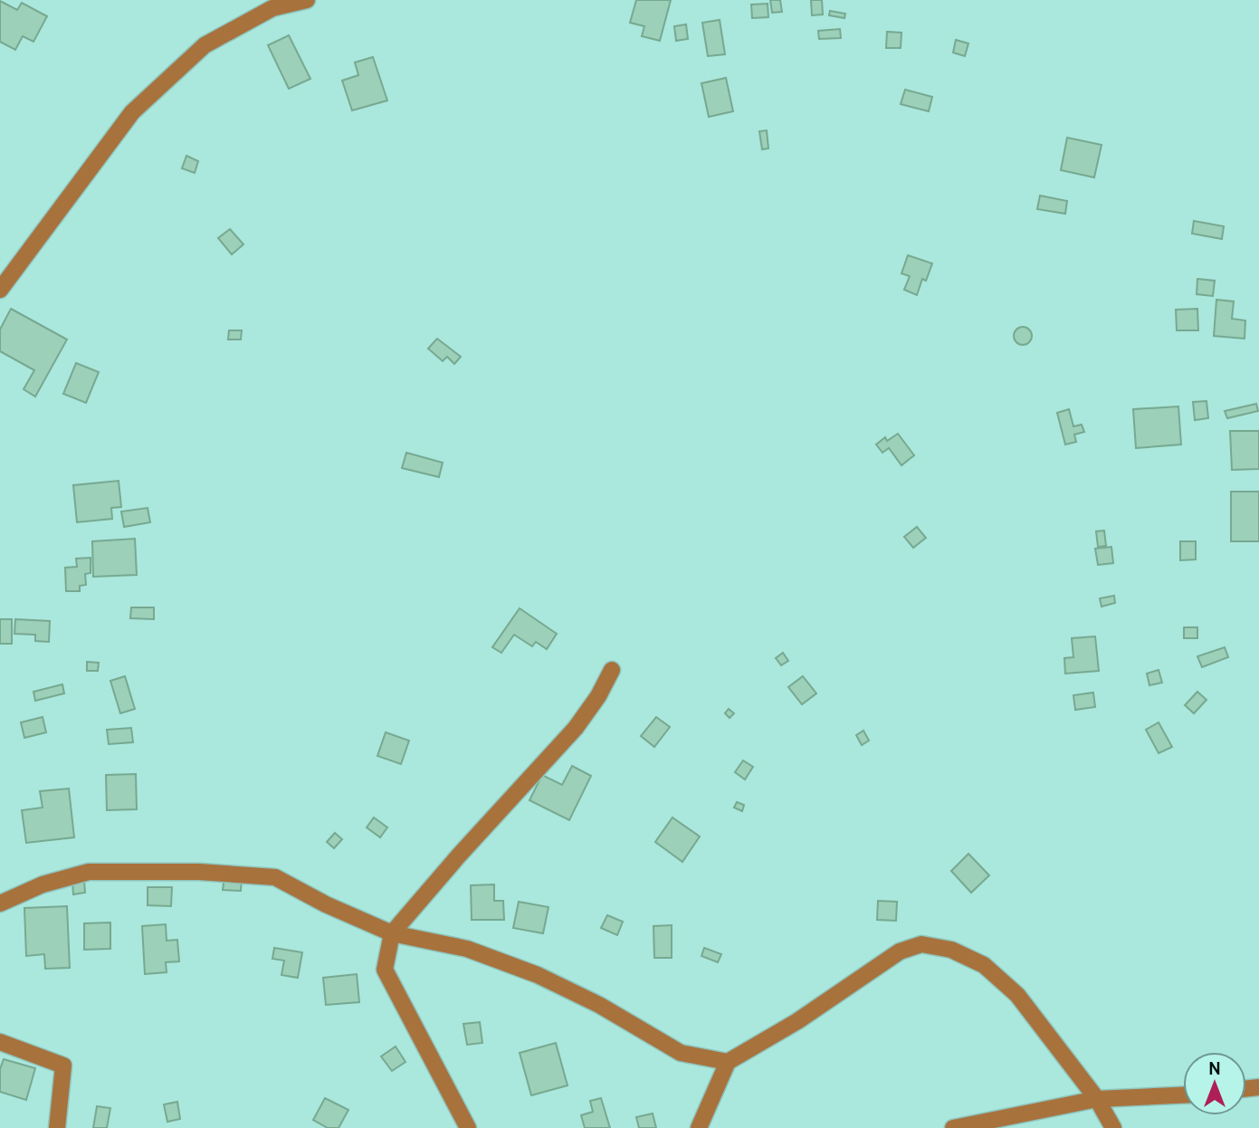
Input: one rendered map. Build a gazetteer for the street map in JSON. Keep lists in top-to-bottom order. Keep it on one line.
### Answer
{"north":"top"}
